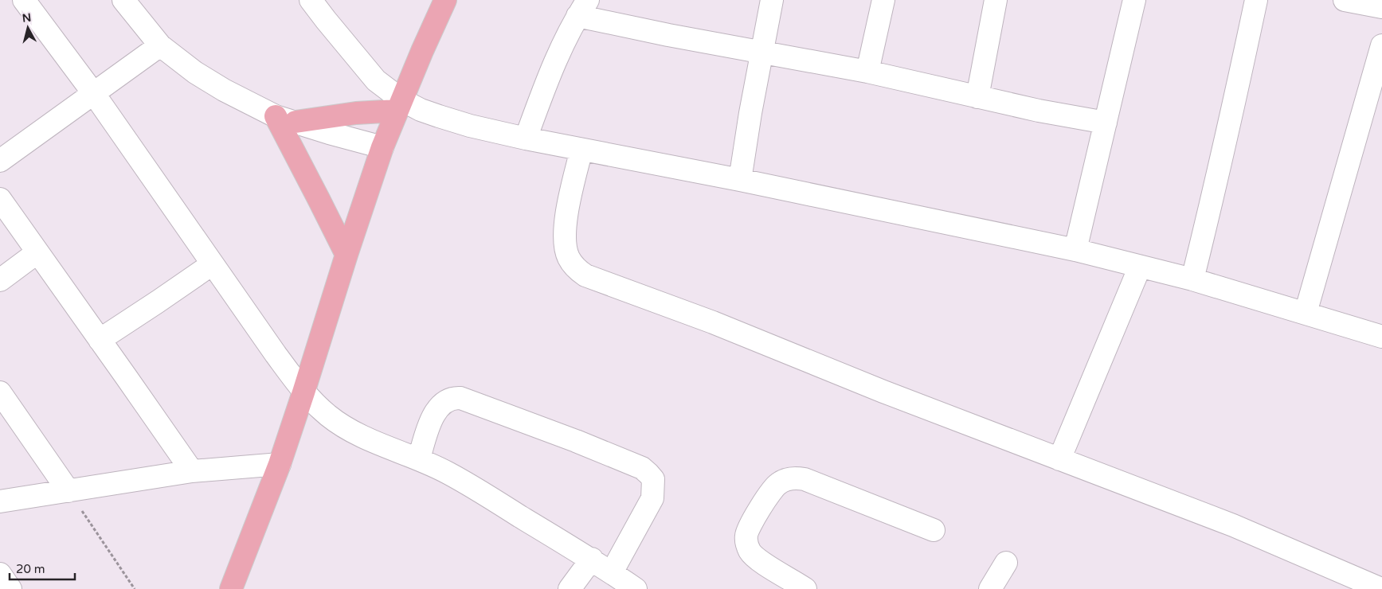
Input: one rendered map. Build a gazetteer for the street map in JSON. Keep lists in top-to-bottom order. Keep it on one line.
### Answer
{"scale_bar":"20 m","north":"top"}
